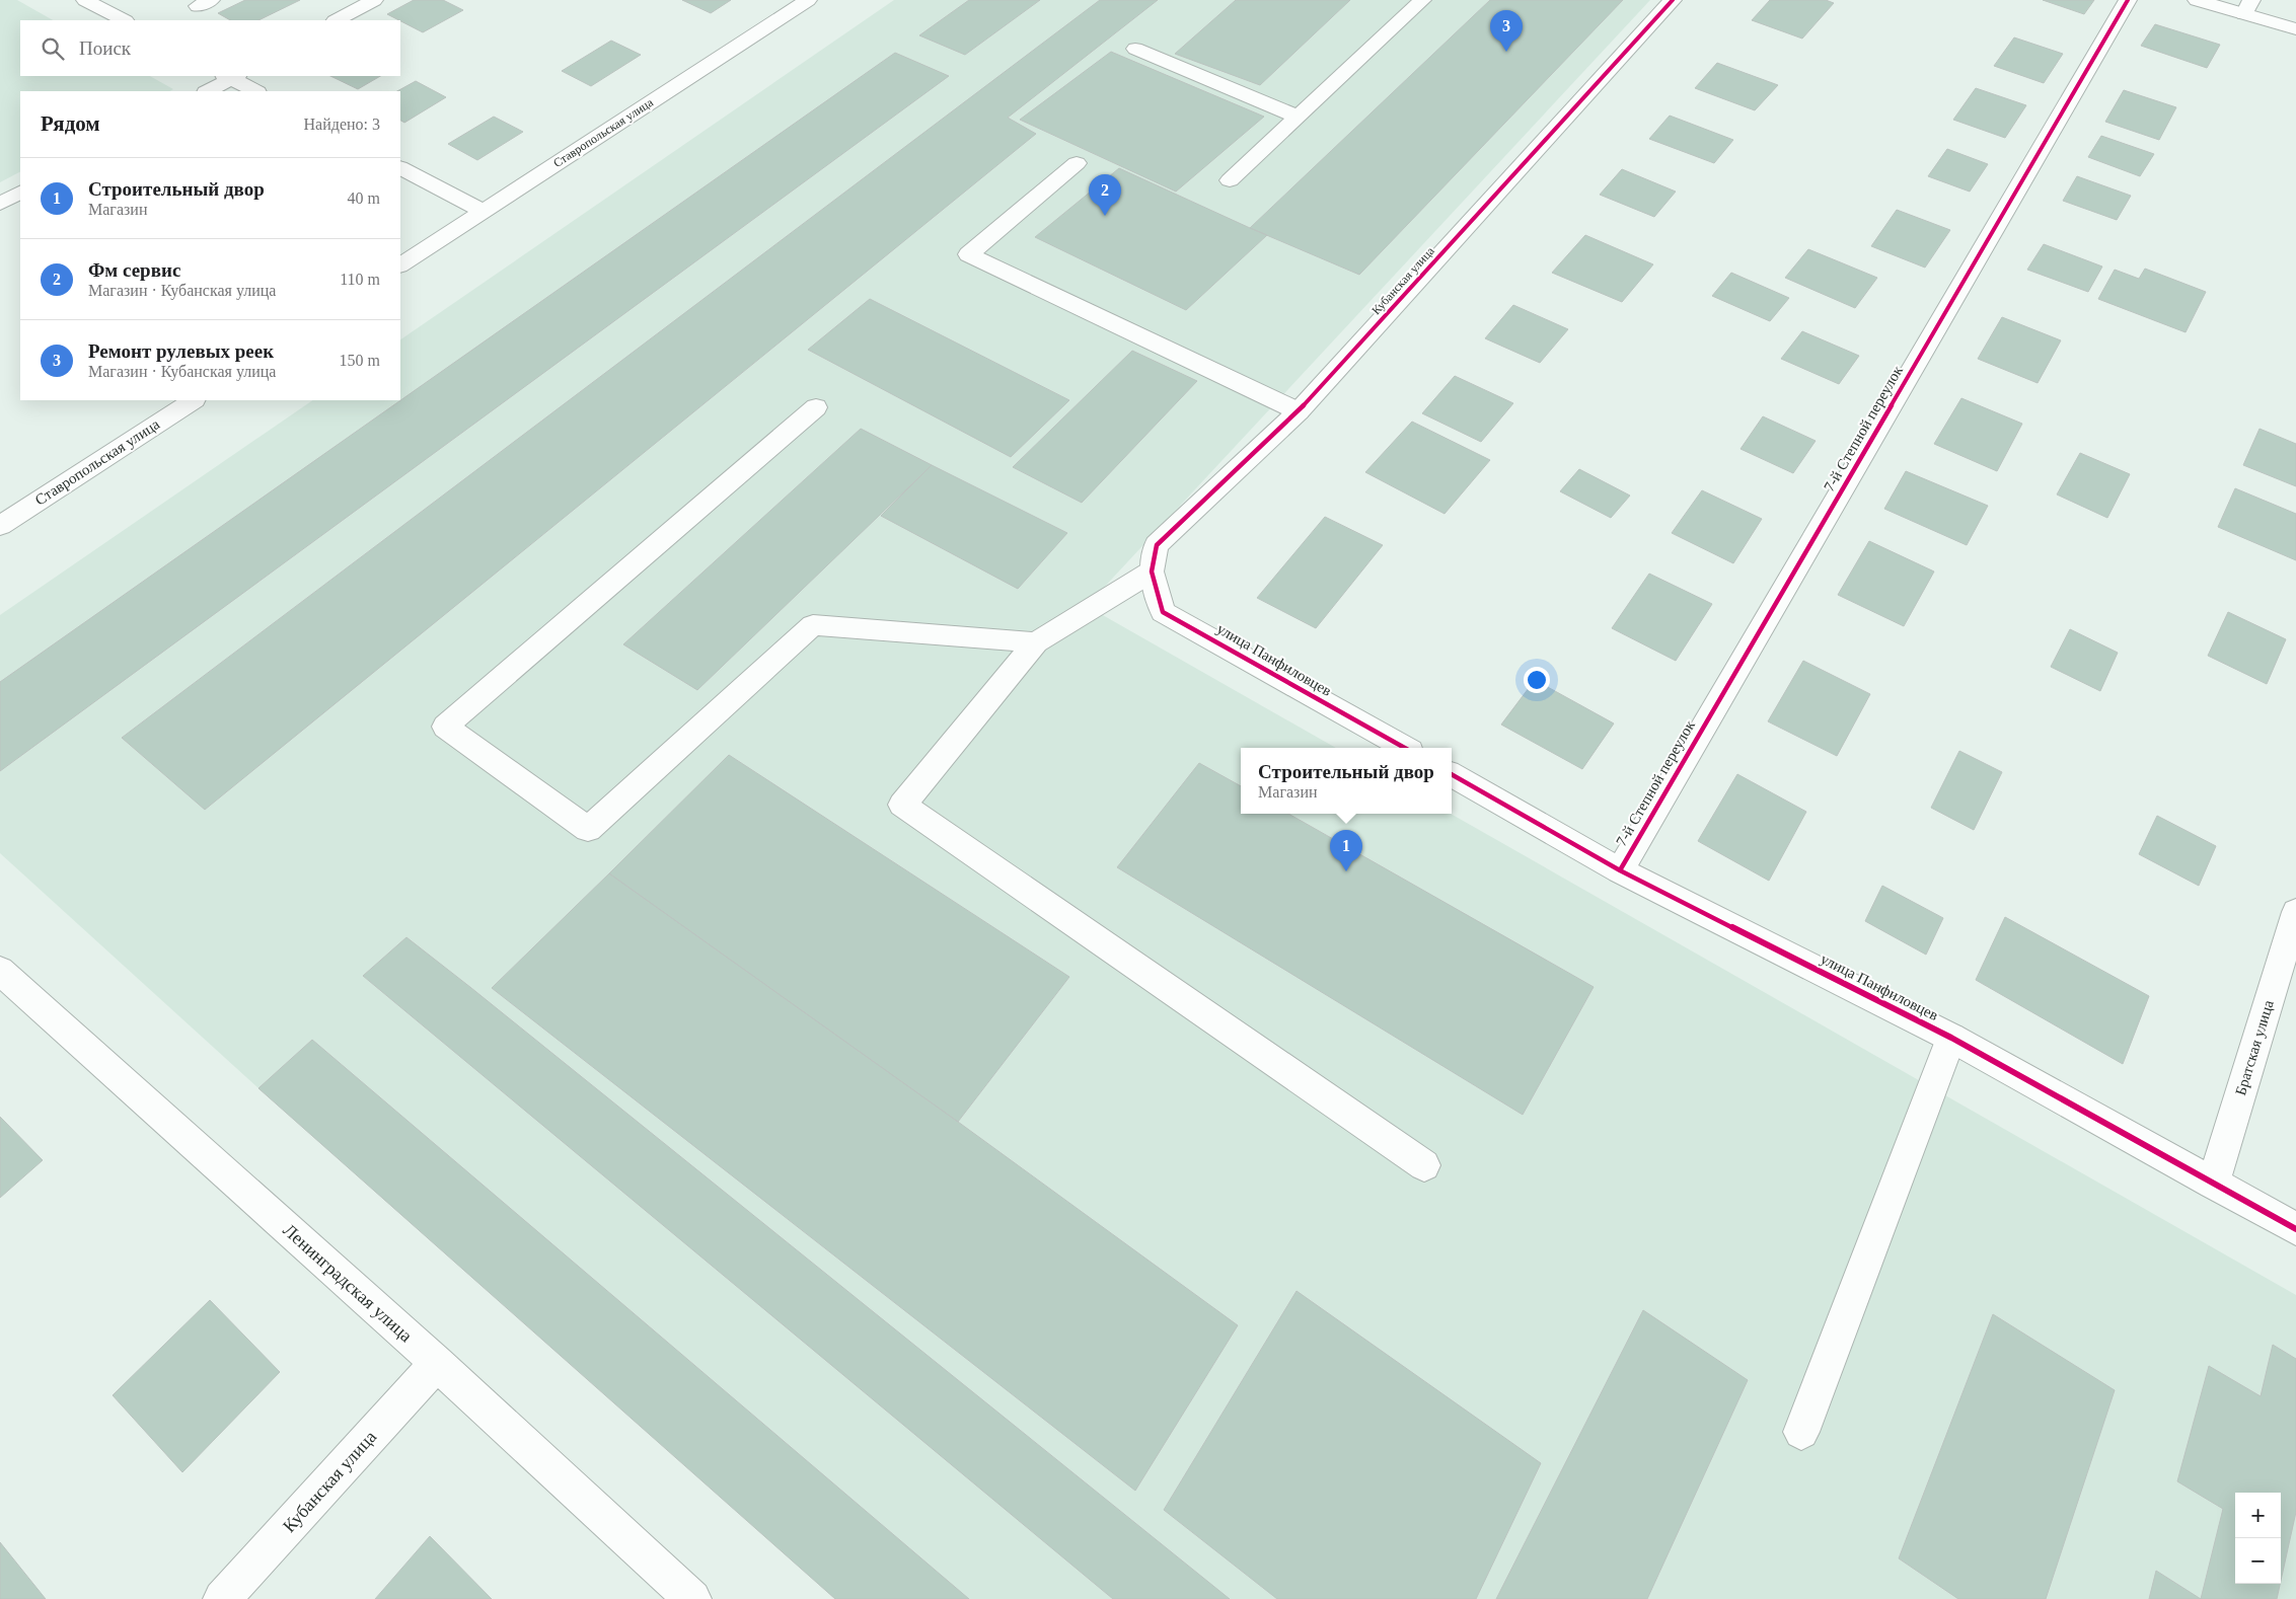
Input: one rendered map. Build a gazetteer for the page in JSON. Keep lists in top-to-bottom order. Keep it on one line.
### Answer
{"streets":{"street":["Ставропольская улица","Кубанская улица","7-й Степной переулок","улица Панфиловцев","Братская улица","Ленинградская улица"]},"crossings":[["Кубанская улица","улица Панфиловцев"],["Кубанская улица","Ленинградская улица"],["7-й Степной переулок","улица Панфиловцев"],["улица Панфиловцев","Братская улица"]],"page":{"pins":["3","2","1"],"search":"Поиск","heading":["Рядом","Найдено: 3"],"list":[{"mark":"1","name":"Строительный двор","note":"Магазин","value":"40 m"},{"mark":"2","name":"Фм сервис","note":"Магазин · Кубанская улица","value":"110 m"},{"mark":"3","name":"Ремонт рулевых реек","note":"Магазин · Кубанская улица","value":"150 m"}],"popup":["Строительный двор","Магазин"],"map_buttons":["+","−"]}}
